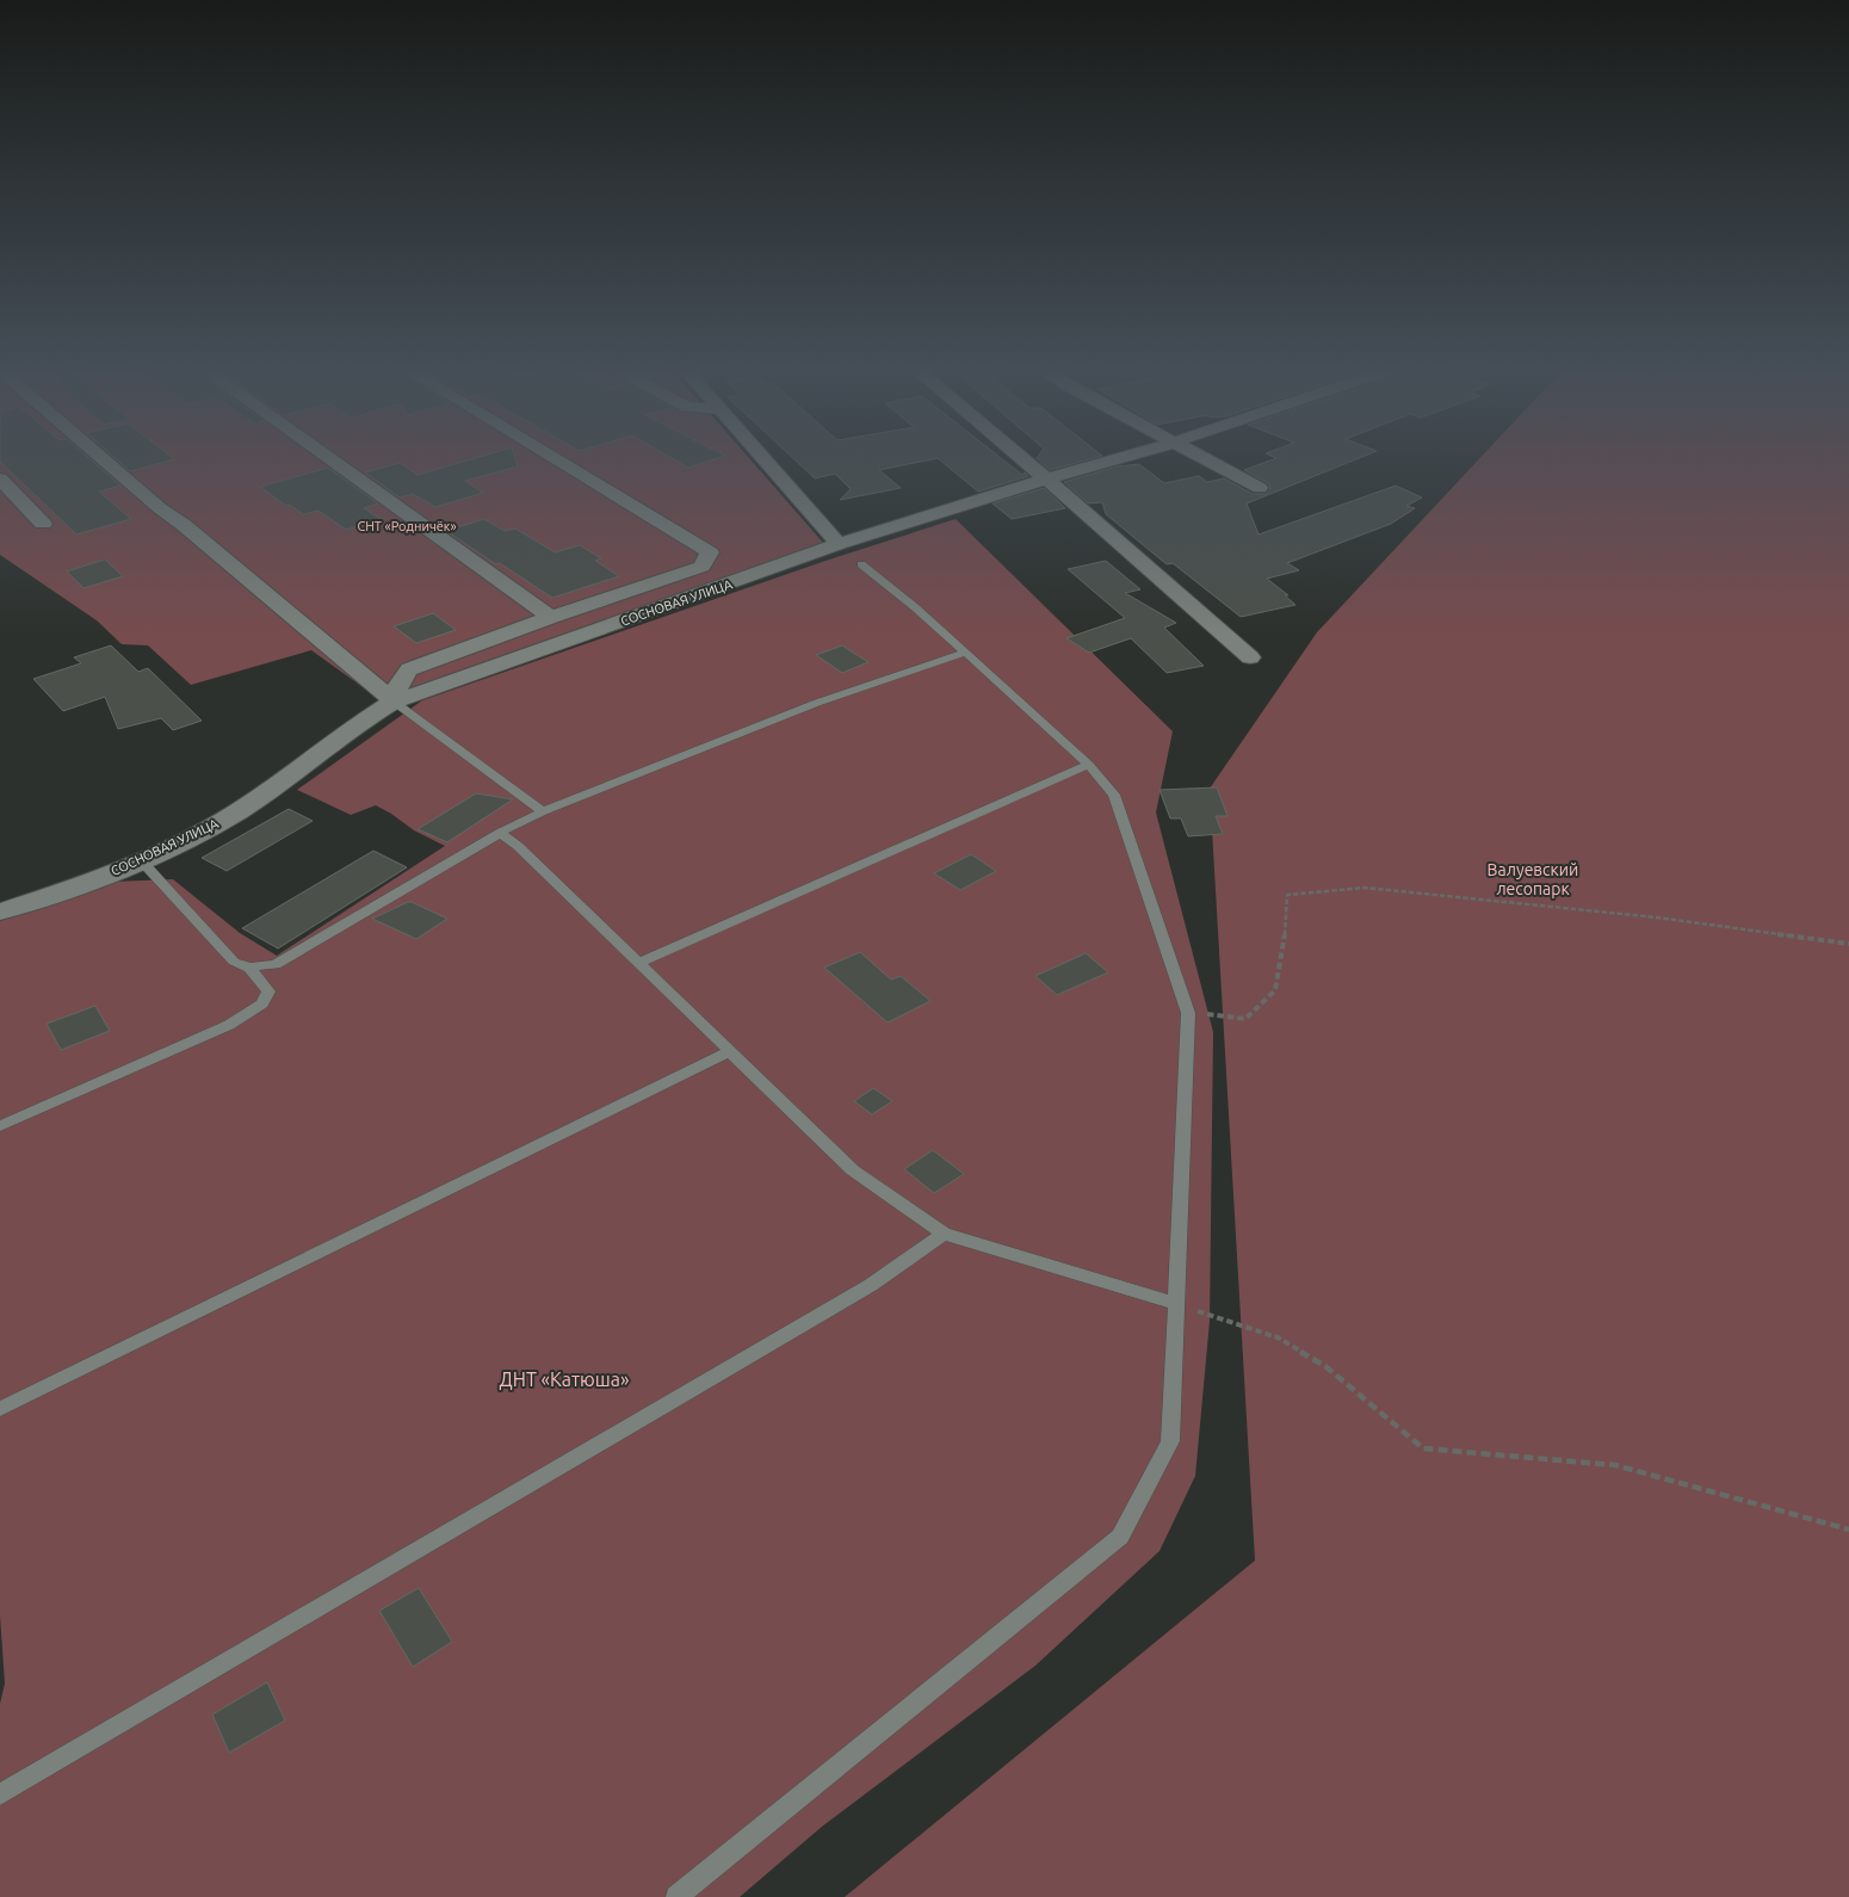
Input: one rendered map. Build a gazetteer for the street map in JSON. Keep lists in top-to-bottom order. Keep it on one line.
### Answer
{"streets":{"street":["СОСНОВАЯ УЛИЦА"]},"parks":["СНТ «Родничёк»","Валуевский лесопарк","ДНТ «Катюша»"]}
